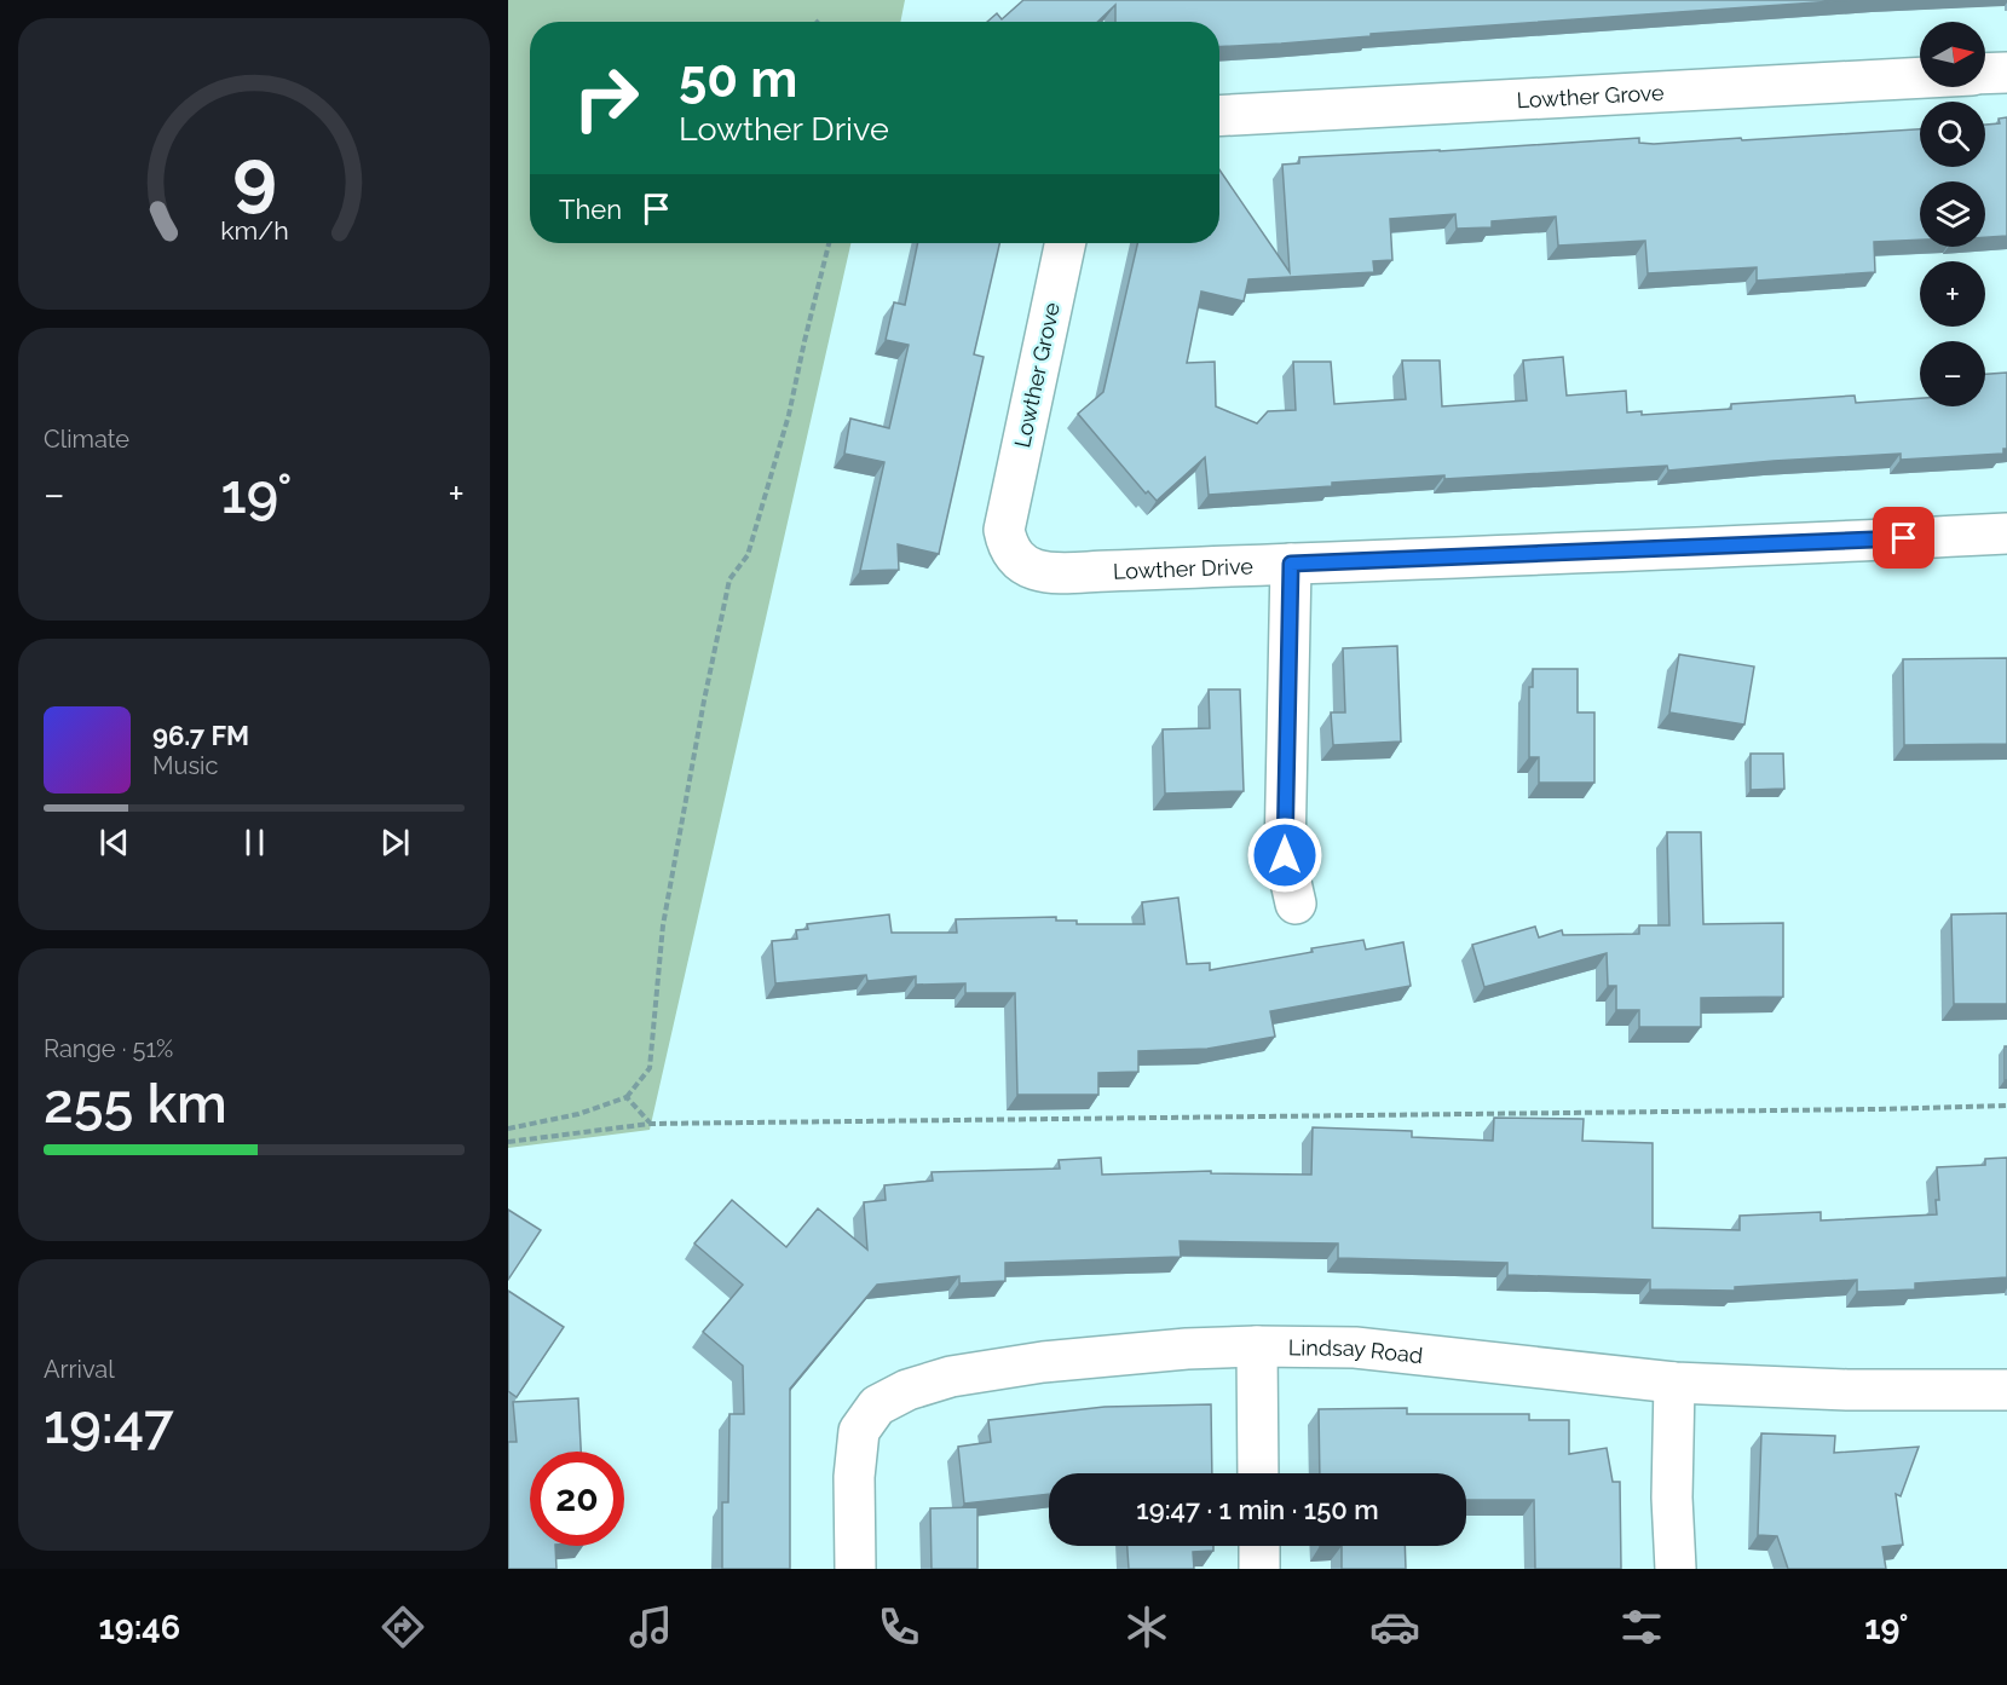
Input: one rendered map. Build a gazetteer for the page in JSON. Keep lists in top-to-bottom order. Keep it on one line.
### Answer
{"streets":{"street":["Lowther Grove","Lowther Drive","Lindsay Road"]},"crossings":[["Lowther Grove","Lowther Drive"]],"north":"right","page":{"map_buttons":["+","−"],"turn":["50 m","Lowther Drive"],"then":"Then","tile":["Climate",["Range · 51%","255 km"],["Arrival","19:47"]],"heat":["−","19°","+"],"song":["96.7 FM","Music"],"limit":"20","trip":"19:47 · 1 min · 150 m","tabs":["19:46","19°"],"gauge":["9","km/h"]}}
